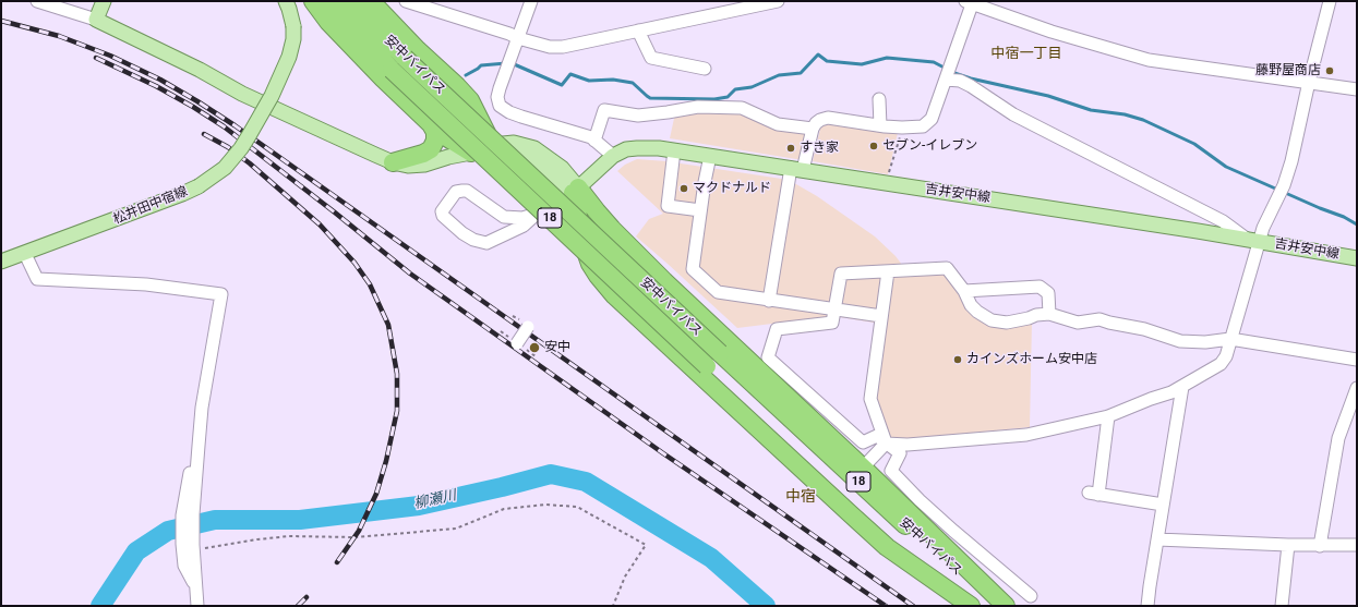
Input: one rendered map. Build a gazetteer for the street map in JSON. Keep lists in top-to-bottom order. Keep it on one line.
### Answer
{"streets":{"highway":["安中バイパス","18"],"main road":["吉井安中線","松井田中宿線"]},"districts":["中宿一丁目","中宿"],"water":["柳瀬川"],"places":["藤野屋商店","セブン-イレブン","すき家","マクドナルド","安中","カインズホーム安中店"]}
